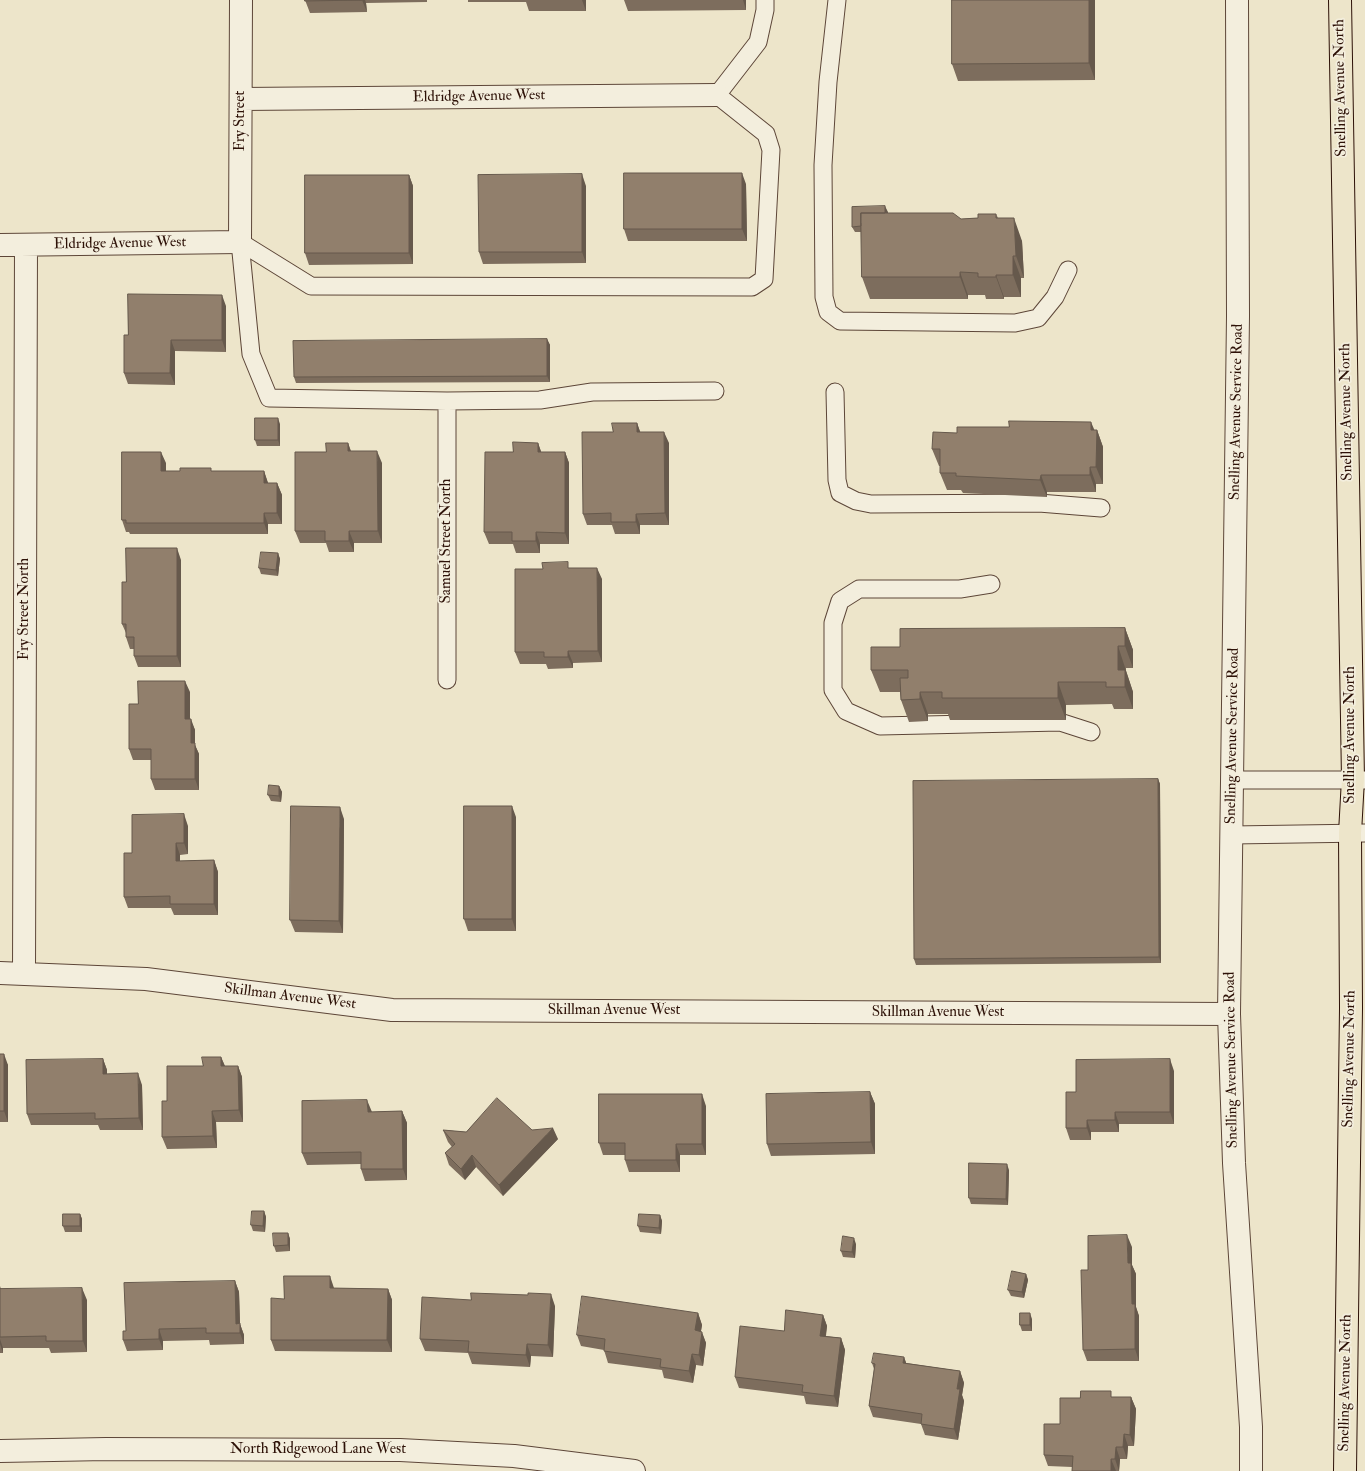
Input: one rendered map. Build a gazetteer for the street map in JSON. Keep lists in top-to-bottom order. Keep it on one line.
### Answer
{"streets":{"main road":["Snelling Avenue North"],"street":["Eldridge Avenue West","Fry Street","Snelling Avenue Service Road","Fry Street North","Skillman Avenue West","North Ridgewood Lane West"],"lane":["Samuel Street North"]},"crossings":[["Eldridge Avenue West","Fry Street"],["Eldridge Avenue West","Fry Street North"],["Snelling Avenue Service Road","Skillman Avenue West"],["Fry Street North","Skillman Avenue West"]]}
